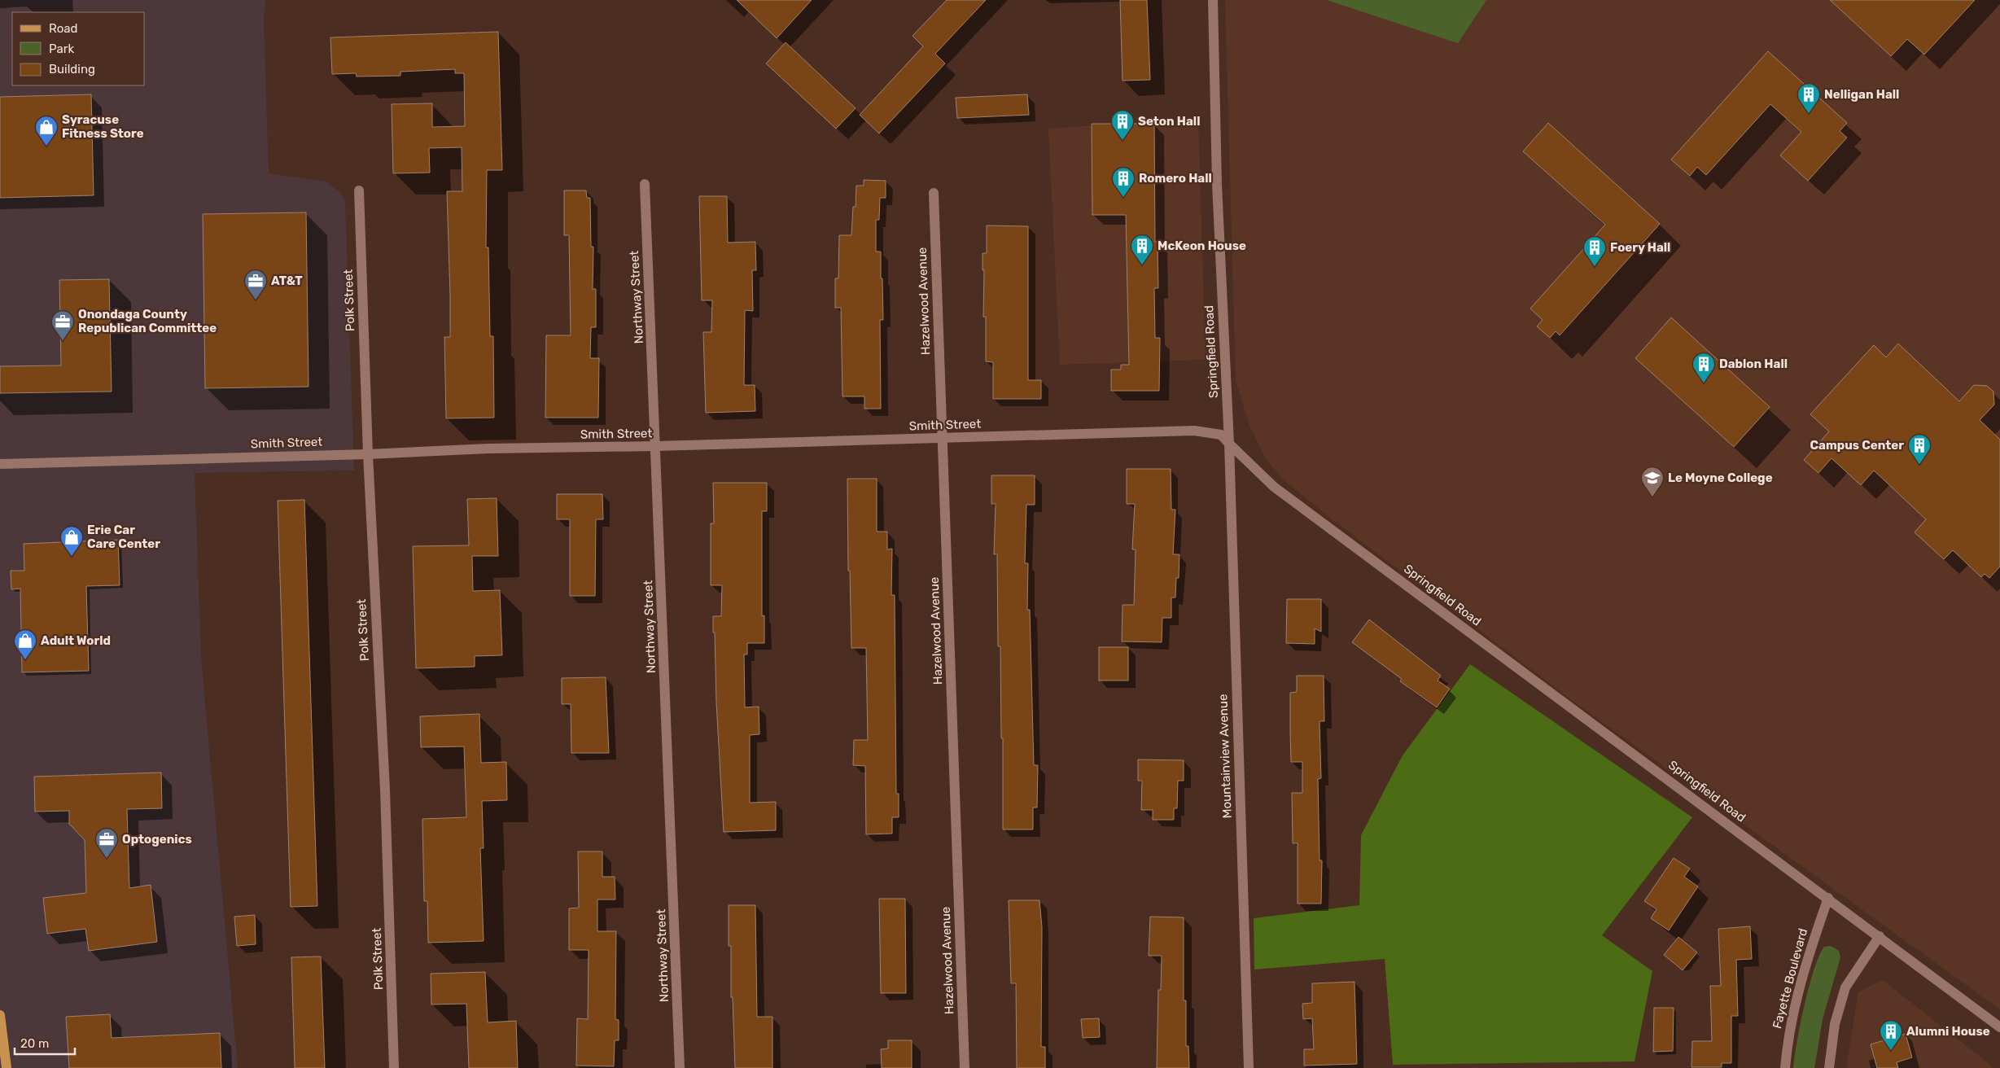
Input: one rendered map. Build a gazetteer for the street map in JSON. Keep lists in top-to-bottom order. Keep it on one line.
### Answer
{"streets":{"street":["Northway Street","Polk Street","Hazelwood Avenue","Springfield Road","Smith Street","Mountainview Avenue","Fayette Boulevard"]},"crossings":[["Northway Street","Smith Street"],["Polk Street","Smith Street"],["Hazelwood Avenue","Smith Street"],["Springfield Road","Smith Street"],["Springfield Road","Mountainview Avenue"],["Springfield Road","Fayette Boulevard"],["Smith Street","Mountainview Avenue"]],"places":{"building":["Nelligan Hall","Seton Hall","Romero Hall","McKeon House","Foery Hall","Dablon Hall","Campus Center","Alumni House"],"shop":["Syracuse Fitness Store","Erie Car Care Center","Adult World"],"office":["AT&T","Onondaga County Republican Committee","Optogenics"],"school or university":["Le Moyne College"]},"legend":["Road","Park","Building"],"scale_bar":"20 m"}
